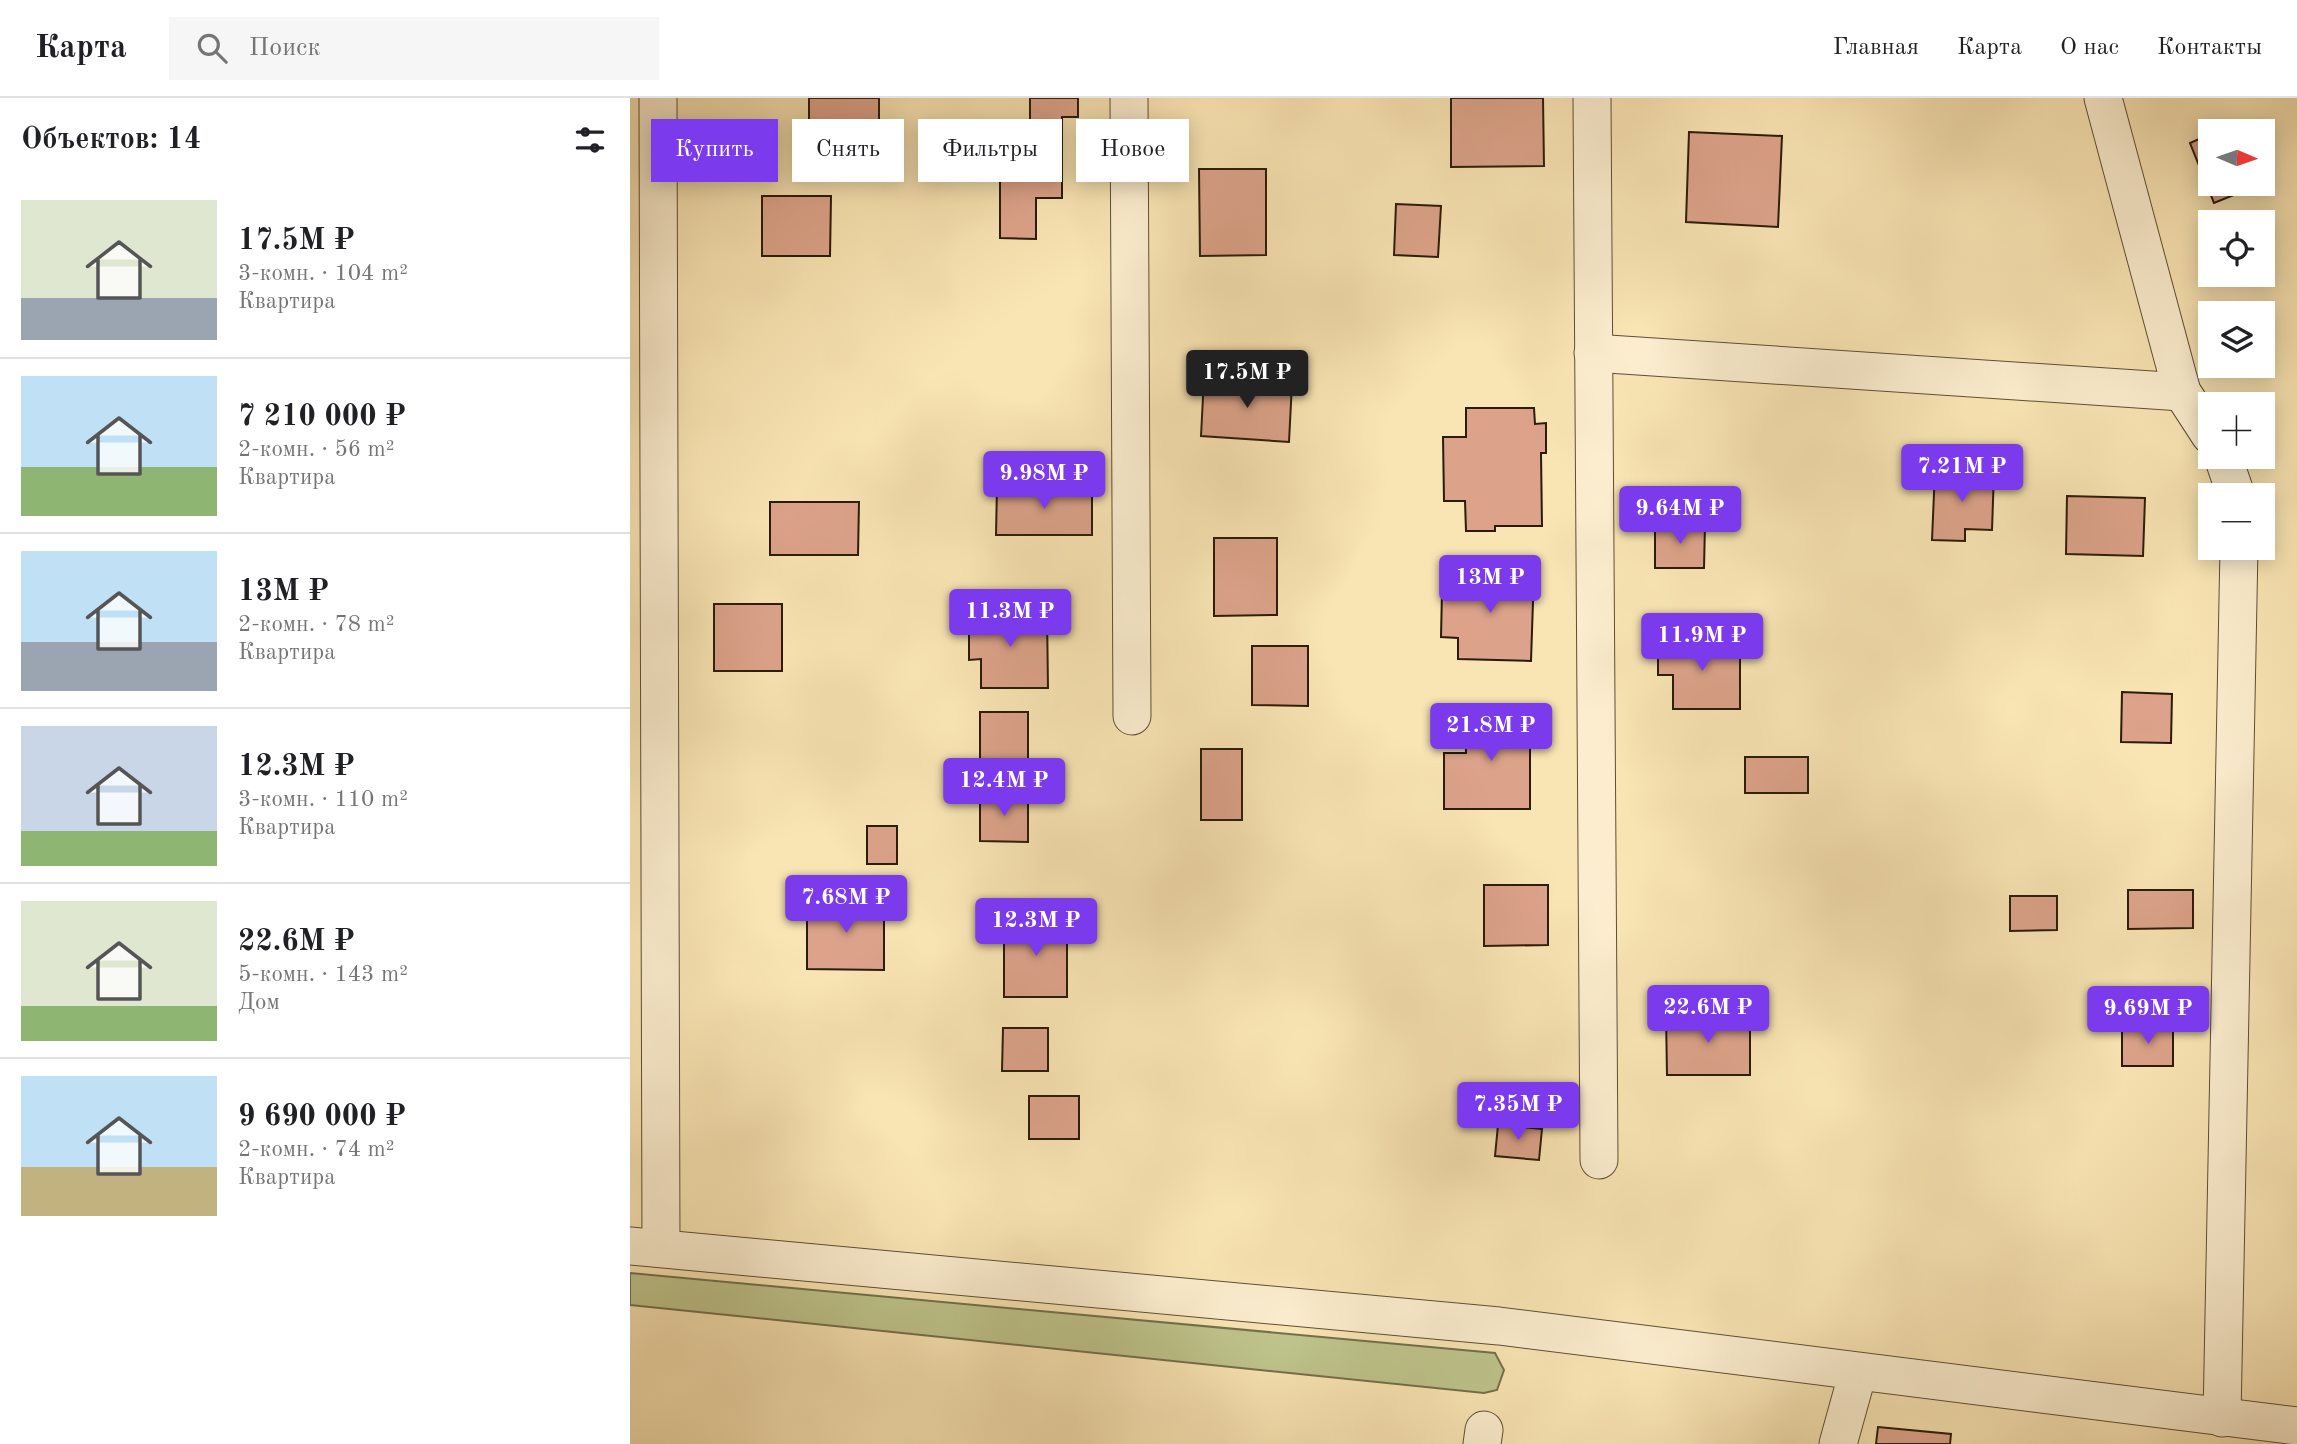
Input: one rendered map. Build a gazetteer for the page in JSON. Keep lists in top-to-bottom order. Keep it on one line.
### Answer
{"north":"right","page":{"header":"Карта","search":"Поиск","nav":["Главная","Карта","О нас","Контакты"],"heading":"Объектов: 14","map_buttons":["+","−"],"chip":["Купить","Снять","Фильтры","Новое"],"list":[{"name":"17.5M ₽","note":"3-комн. · 104 m² · Квартира"},{"name":"7 210 000 ₽","note":"2-комн. · 56 m² · Квартира"},{"name":"13M ₽","note":"2-комн. · 78 m² · Квартира"},{"name":"12.3M ₽","note":"3-комн. · 110 m² · Квартира"},{"name":"22.6M ₽","note":"5-комн. · 143 m² · Дом"},{"name":"9 690 000 ₽","note":"2-комн. · 74 m² · Квартира"}],"price":["17.5M ₽","7.21M ₽","9.98M ₽","9.64M ₽","13M ₽","11.3M ₽","11.9M ₽","21.8M ₽","12.4M ₽","7.68M ₽","12.3M ₽","22.6M ₽","9.69M ₽","7.35M ₽"]}}
